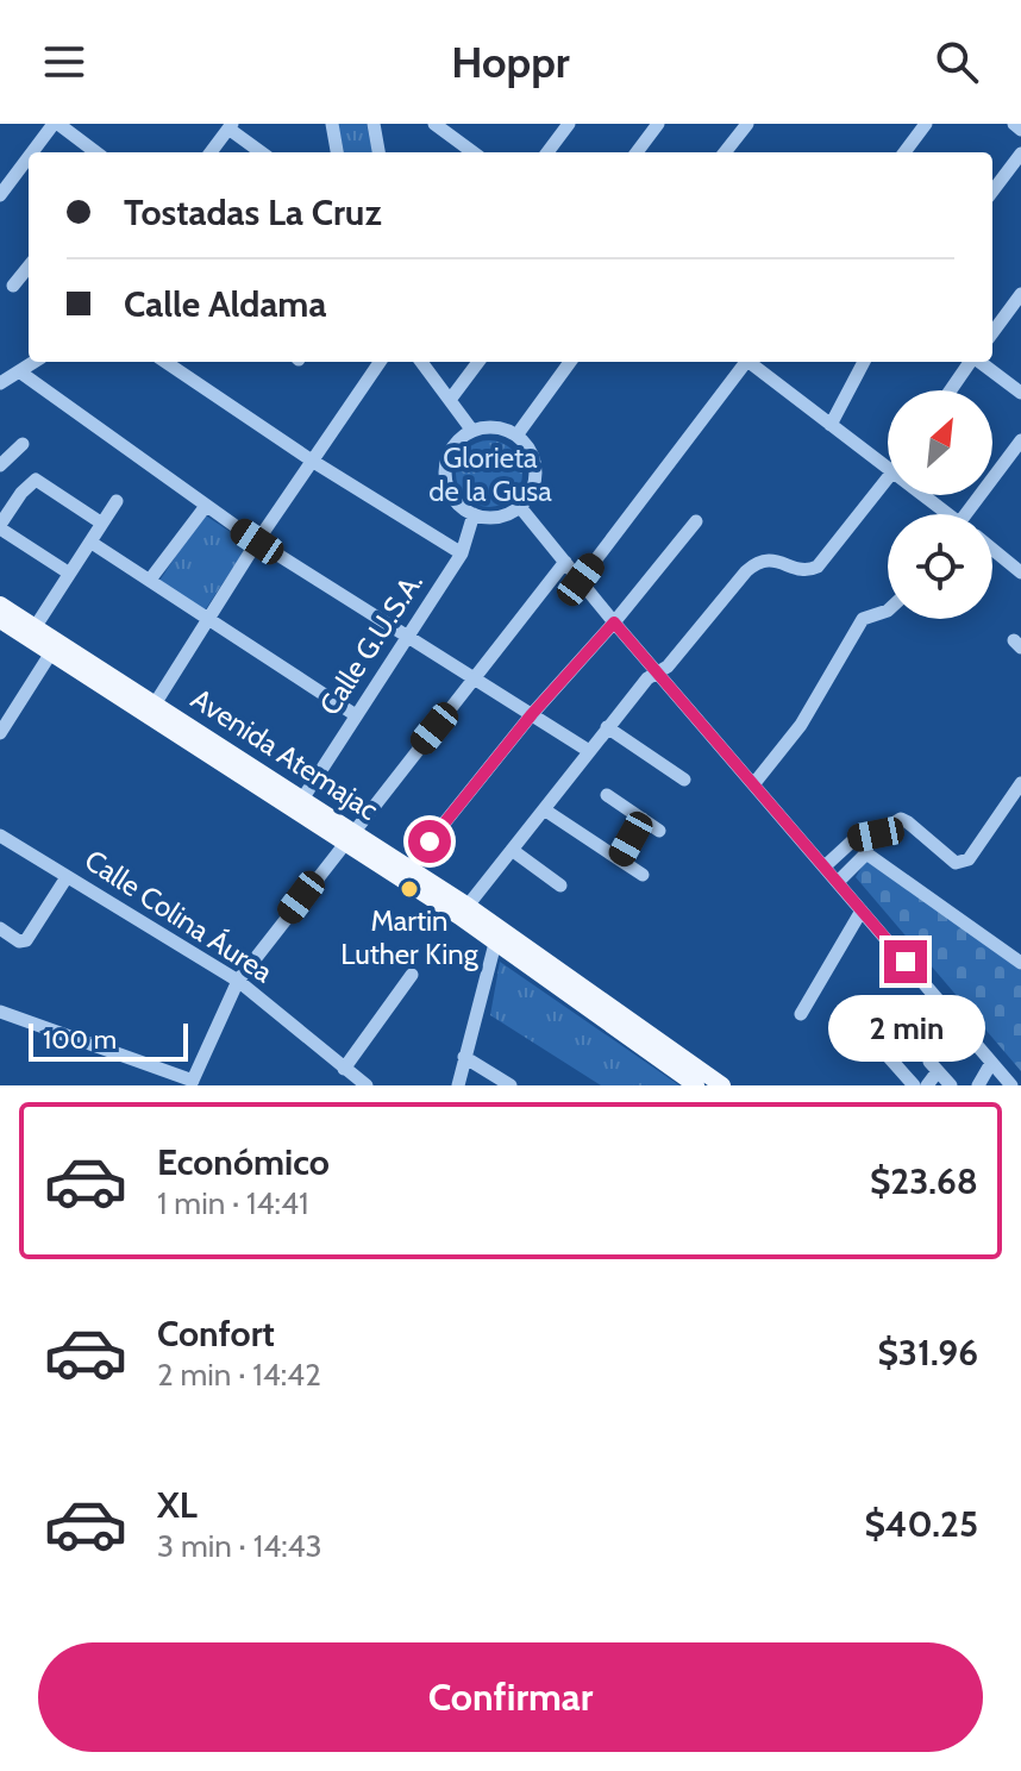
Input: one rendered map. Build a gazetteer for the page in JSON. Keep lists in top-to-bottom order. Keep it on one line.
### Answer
{"streets":{"main road":["Avenida Atemajac"],"street":["Calle G.U.S.A.","Calle Colina Áurea"]},"crossings":[["Calle G.U.S.A.","Avenida Atemajac"]],"parks":["Glorieta de la Gusa"],"places":["Martin Luther King"],"scale_bar":"100 m","north":"top right","page":{"header":"Hoppr","banner":["Tostadas La Cruz","Calle Aldama"],"bubble":"2 min","scale":"100 m","list":[{"name":"Económico","note":"1 min · 14:41","value":"$23.68"},{"name":"Confort","note":"2 min · 14:42","value":"$31.96"},{"name":"XL","note":"3 min · 14:43","value":"$40.25"}],"buttons":"Confirmar"}}
